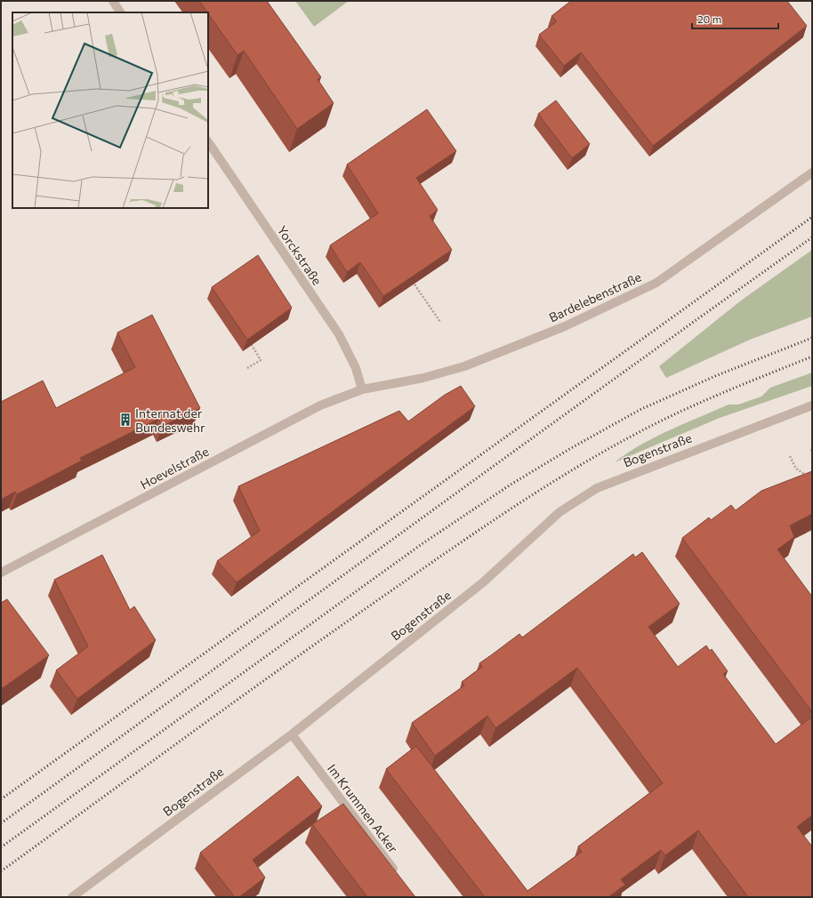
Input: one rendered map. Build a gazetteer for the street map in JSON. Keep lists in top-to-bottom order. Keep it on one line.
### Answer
{"streets":{"street":["Yorckstraße","Bardelebenstraße","Bogenstraße","Hoevelstraße","Im Krummen Acker"]},"crossings":[["Yorckstraße","Bardelebenstraße"],["Yorckstraße","Hoevelstraße"],["Bardelebenstraße","Hoevelstraße"],["Bogenstraße","Im Krummen Acker"]],"places":{"building":["Internat der Bundeswehr"]},"scale_bar":"20 m"}
